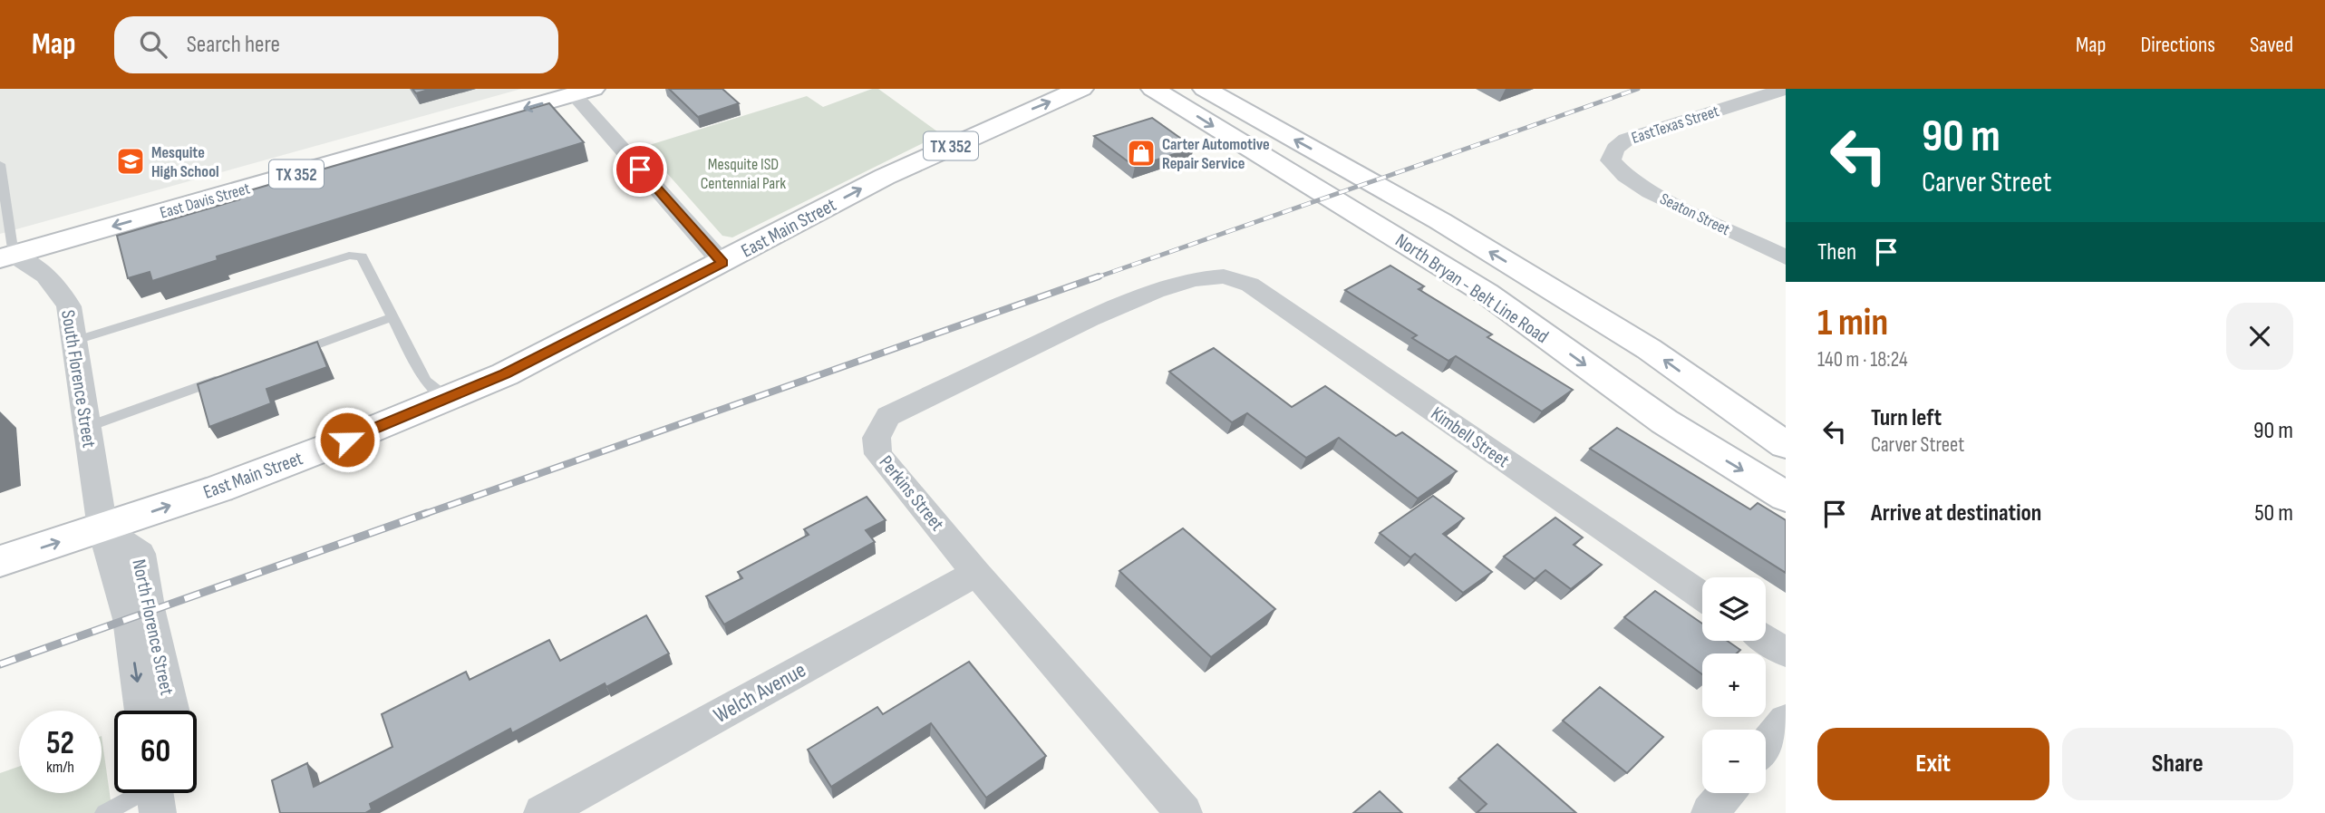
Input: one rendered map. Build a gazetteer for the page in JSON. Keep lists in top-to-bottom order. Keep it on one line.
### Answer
{"streets":{"main road":["TX 352","East Davis Street","East Main Street","North Bryan - Belt Line Road"],"street":["EastTexas Street","Seaton Street","South Florence Street","Kimbell Street","Perkins Street","North Florence Street","Welch Avenue"]},"crossings":[["EastTexas Street","Seaton Street"],["East Davis Street","South Florence Street"],["East Main Street","South Florence Street"],["East Main Street","North Florence Street"],["South Florence Street","North Florence Street"],["Kimbell Street","Perkins Street"],["Perkins Street","Welch Avenue"]],"one_way":["East Davis Street","East Main Street"],"parks":["Mesquite ISD Centennial Park"],"places":{"shop":["Carter Automotive Repair Service"],"school or university":["Mesquite High School"]},"page":{"header":"Map","search":"Search here","nav":["Map","Directions","Saved"],"turn":["90 m","Carver Street"],"then":"Then","heading":["1 min","140 m · 18:24"],"list":[{"name":"Turn left","note":"Carver Street","value":"90 m"},{"name":"Arrive at destination","value":"50 m"}],"map_buttons":["+","−"],"speed":"52 km/h","limit":"60","buttons":["Exit","Share"]}}
